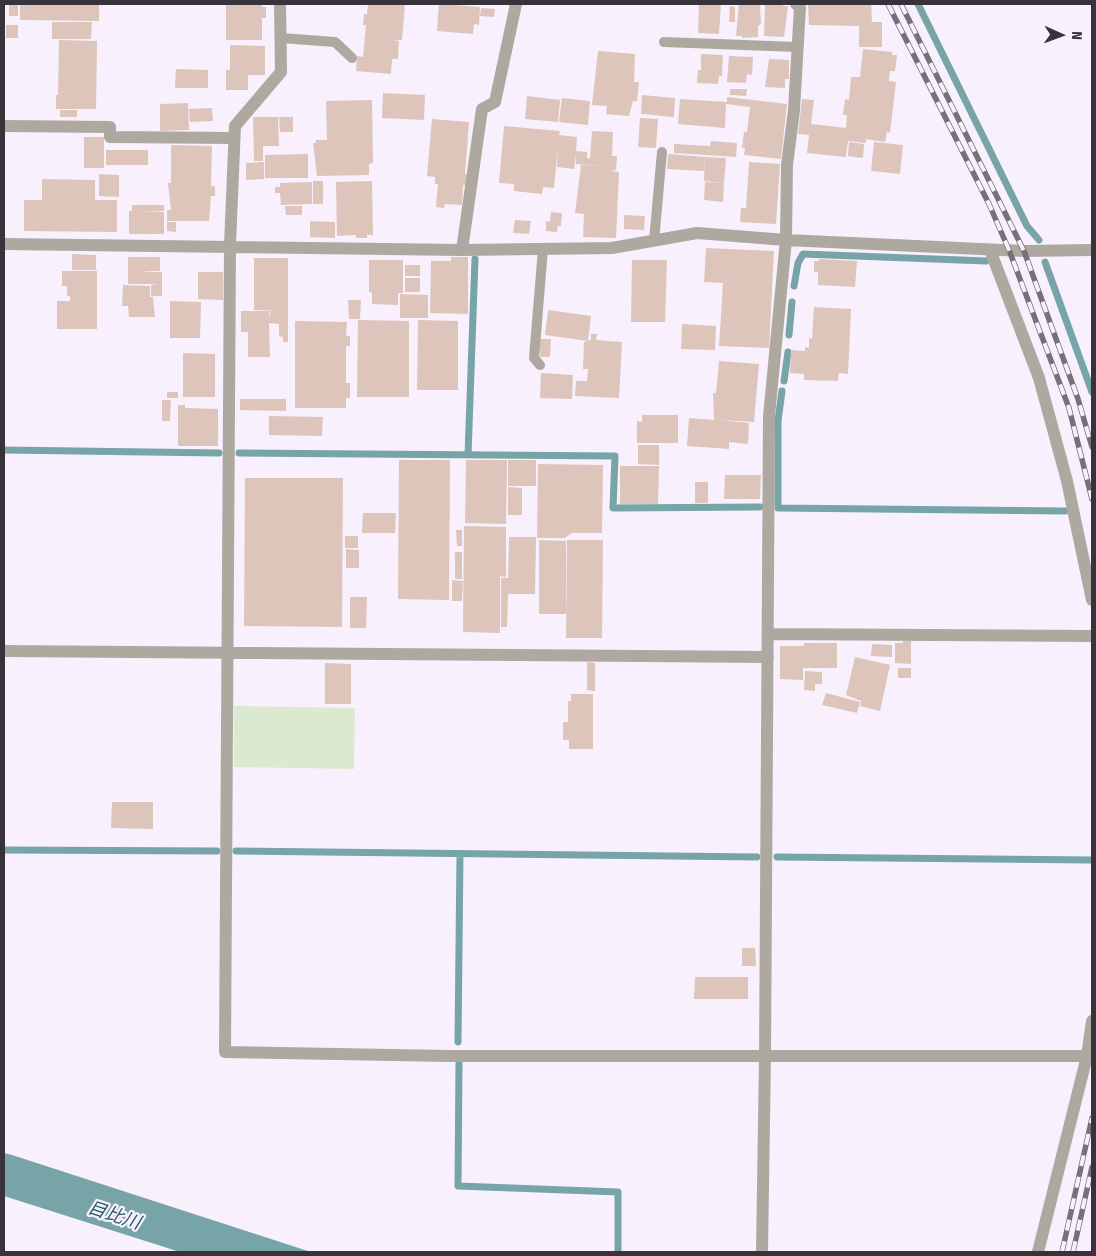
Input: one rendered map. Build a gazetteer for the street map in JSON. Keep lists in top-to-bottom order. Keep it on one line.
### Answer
{"water":["目比川"],"north":"right"}
